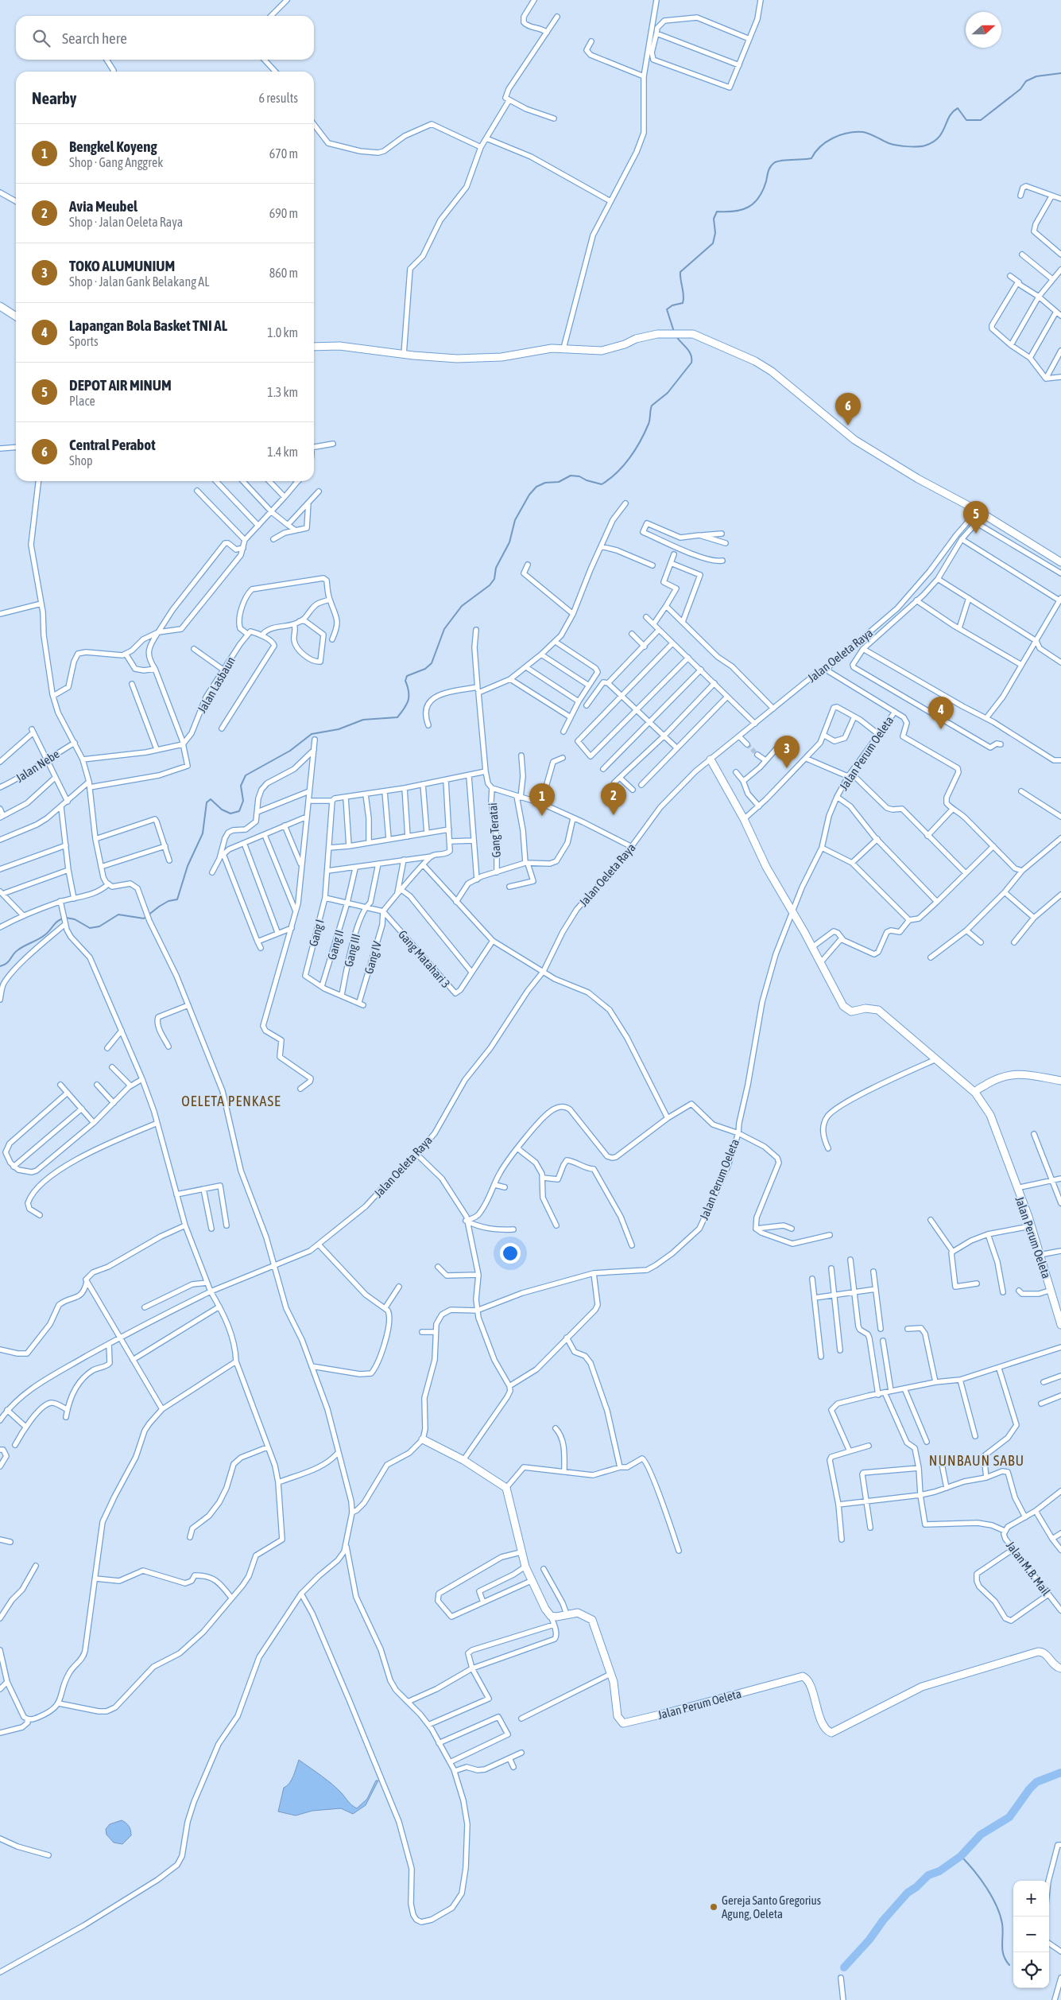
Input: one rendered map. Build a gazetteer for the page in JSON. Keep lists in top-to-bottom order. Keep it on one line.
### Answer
{"streets":{"street":["Jalan Oeleta Raya","Jalan Lasbaun","Jalan Perum Oeleta","Jalan Nebe","Gang Teratai","Gang I","Gang II","Gang III","Gang IV","Gang Matahari 3","Jalan M.B. Mail"]},"crossings":[["Jalan Oeleta Raya","Jalan Perum Oeleta"],["Gang I","Gang II"],["Gang III","Gang IV"],["Gang IV","Gang Matahari 3"]],"districts":["OELETA PENKASE","NUNBAUN SABU"],"places":["Gereja Santo Gregorius Agung, Oeleta"],"north":"right","page":{"search":"Search here","heading":["Nearby","6 results"],"list":[{"mark":"1","name":"Bengkel Koyeng","note":"Shop · Gang Anggrek","value":"670 m"},{"mark":"2","name":"Avia Meubel","note":"Shop · Jalan Oeleta Raya","value":"690 m"},{"mark":"3","name":"TOKO ALUMUNIUM","note":"Shop · Jalan Gank Belakang AL","value":"860 m"},{"mark":"4","name":"Lapangan Bola Basket TNI AL","note":"Sports","value":"1.0 km"},{"mark":"5","name":"DEPOT AIR MINUM","note":"Place","value":"1.3 km"},{"mark":"6","name":"Central Perabot","note":"Shop","value":"1.4 km"}],"pins":["6","5","4","3","2","1"],"map_buttons":["+","−"]}}
